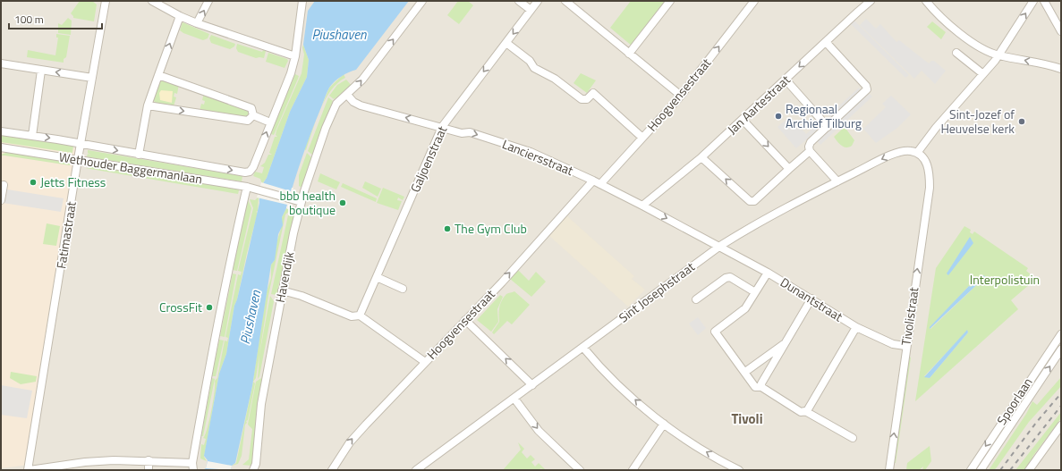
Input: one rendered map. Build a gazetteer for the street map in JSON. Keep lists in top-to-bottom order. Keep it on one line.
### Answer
{"streets":{"street":["Hoogvensestraat","Jan Aartestraat","Lanciersstraat","Galjoenstraat","Wethouder Baggermanlaan","Fatimastraat","Havendijk","Sint Josephstraat","Dunantstraat","Tivolistraat","Spoorlaan"]},"crossings":[["Hoogvensestraat","Lanciersstraat"],["Jan Aartestraat","Lanciersstraat"],["Lanciersstraat","Galjoenstraat"],["Lanciersstraat","Havendijk"],["Lanciersstraat","Sint Josephstraat"],["Lanciersstraat","Dunantstraat"],["Wethouder Baggermanlaan","Fatimastraat"],["Wethouder Baggermanlaan","Havendijk"],["Sint Josephstraat","Dunantstraat"],["Sint Josephstraat","Tivolistraat"],["Dunantstraat","Tivolistraat"]],"one_way":["Hoogvensestraat","Galjoenstraat","Tivolistraat"],"districts":["Tivoli"],"water":["Piushaven"],"parks":["Interpolistuin"],"places":["Regionaal Archief Tilburg","Sint-Jozef of Heuvelse kerk","Jetts Fitness","bbb health boutique","The Gym Club","CrossFit"],"scale_bar":"100 m"}
